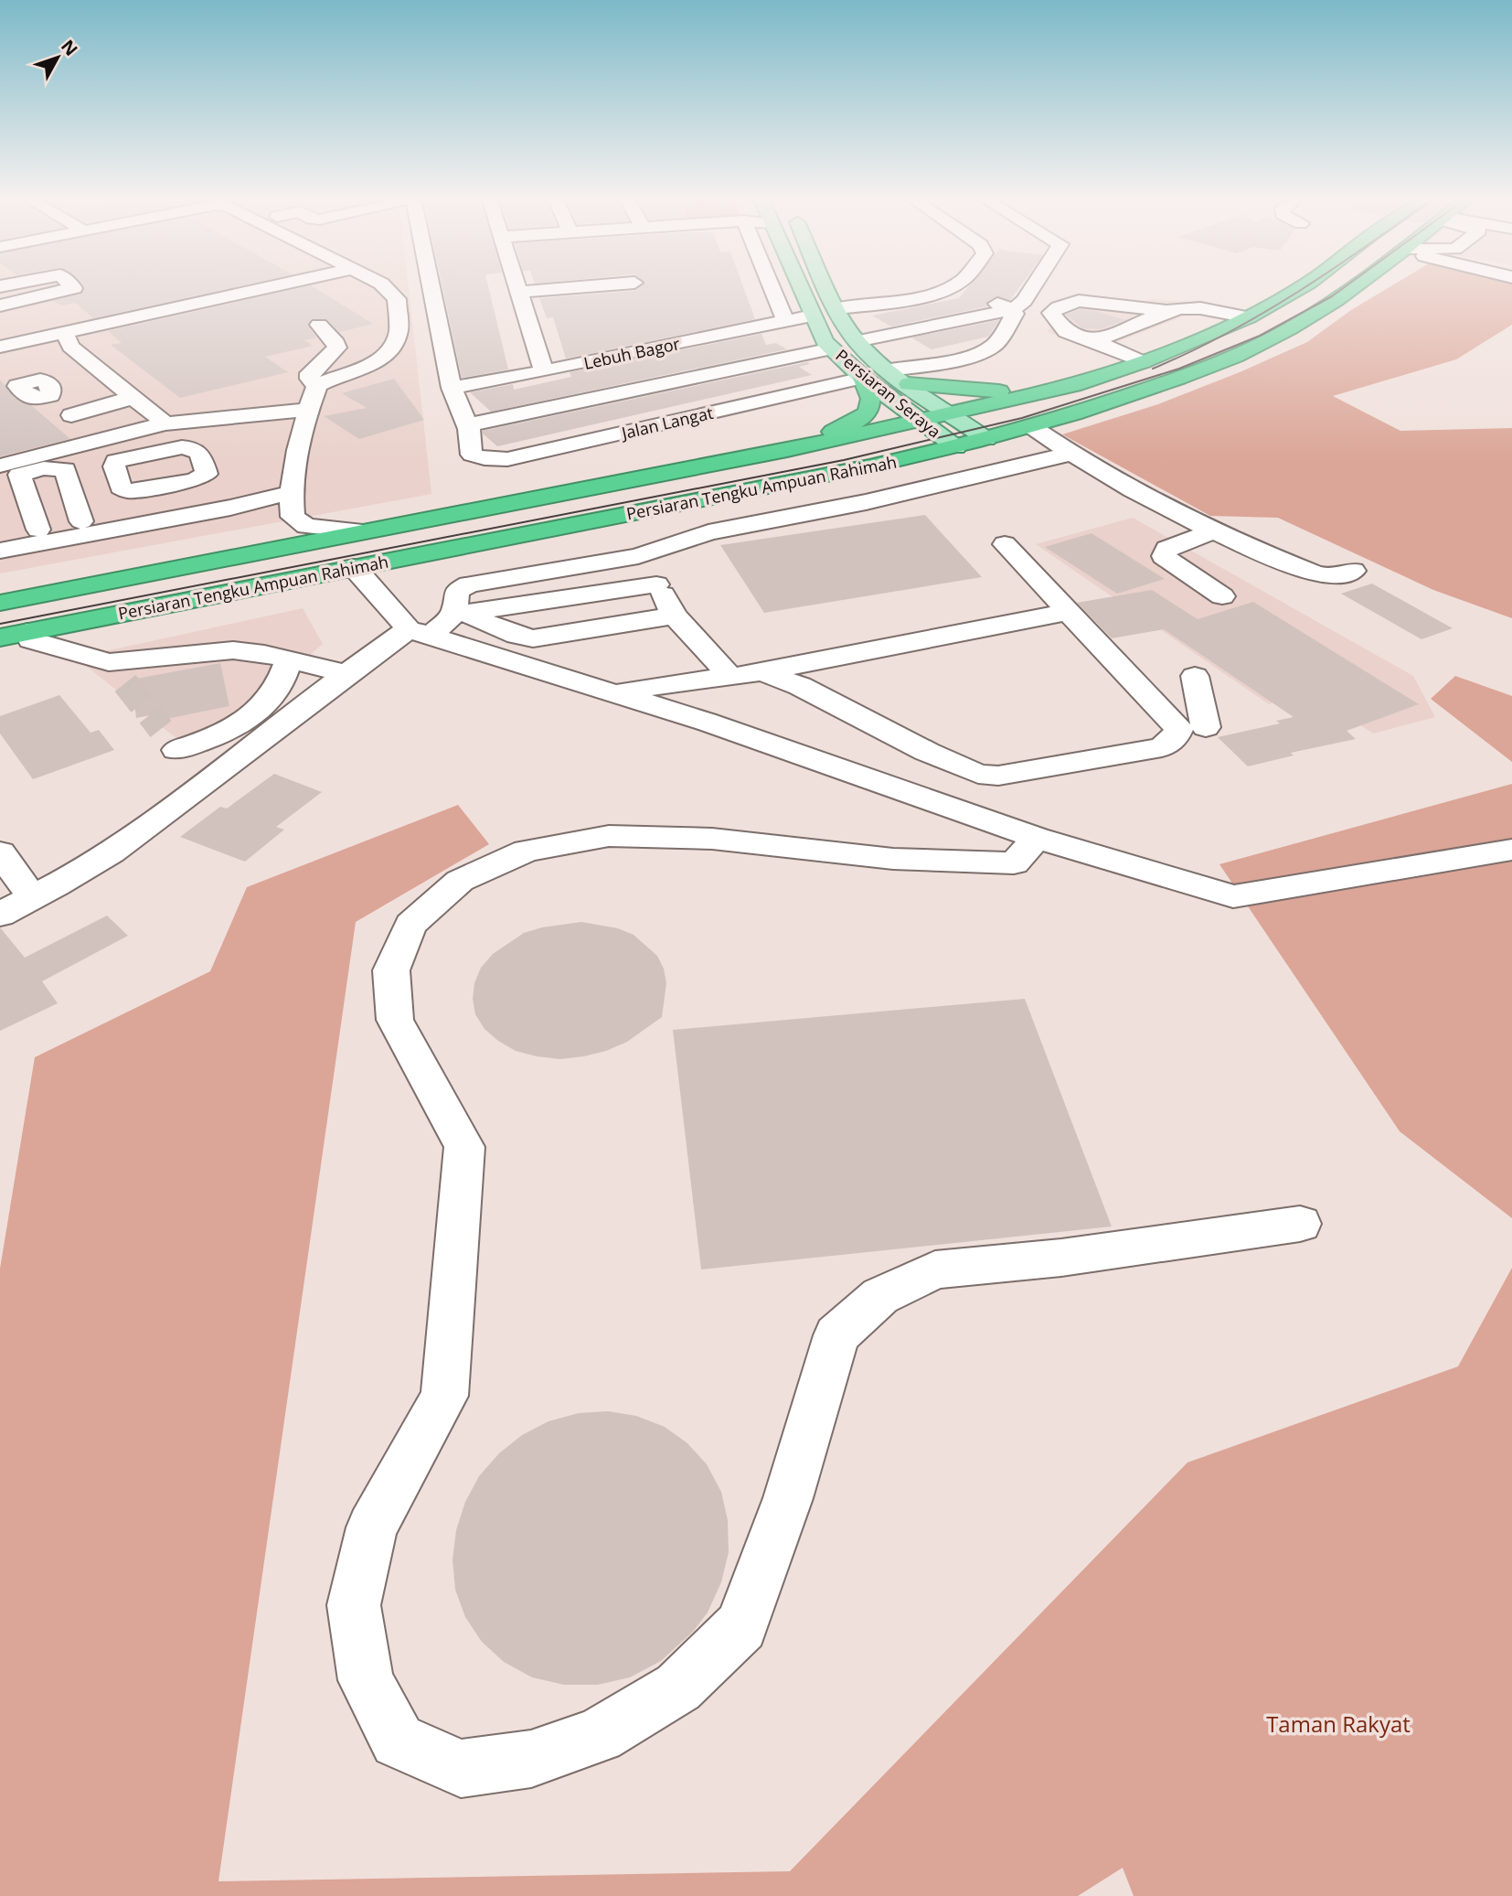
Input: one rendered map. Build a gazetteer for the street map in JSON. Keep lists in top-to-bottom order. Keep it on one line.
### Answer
{"streets":{"highway":["Persiaran Tengku Ampuan Rahimah"],"main road":["Persiaran Seraya"],"street":["Lebuh Bagor","Jalan Langat"]},"crossings":[["Lebuh Bagor","Persiaran Seraya"],["Persiaran Seraya","Jalan Langat"],["Persiaran Seraya","Persiaran Tengku Ampuan Rahimah"]],"parks":["Taman Rakyat"],"north":"top right"}
